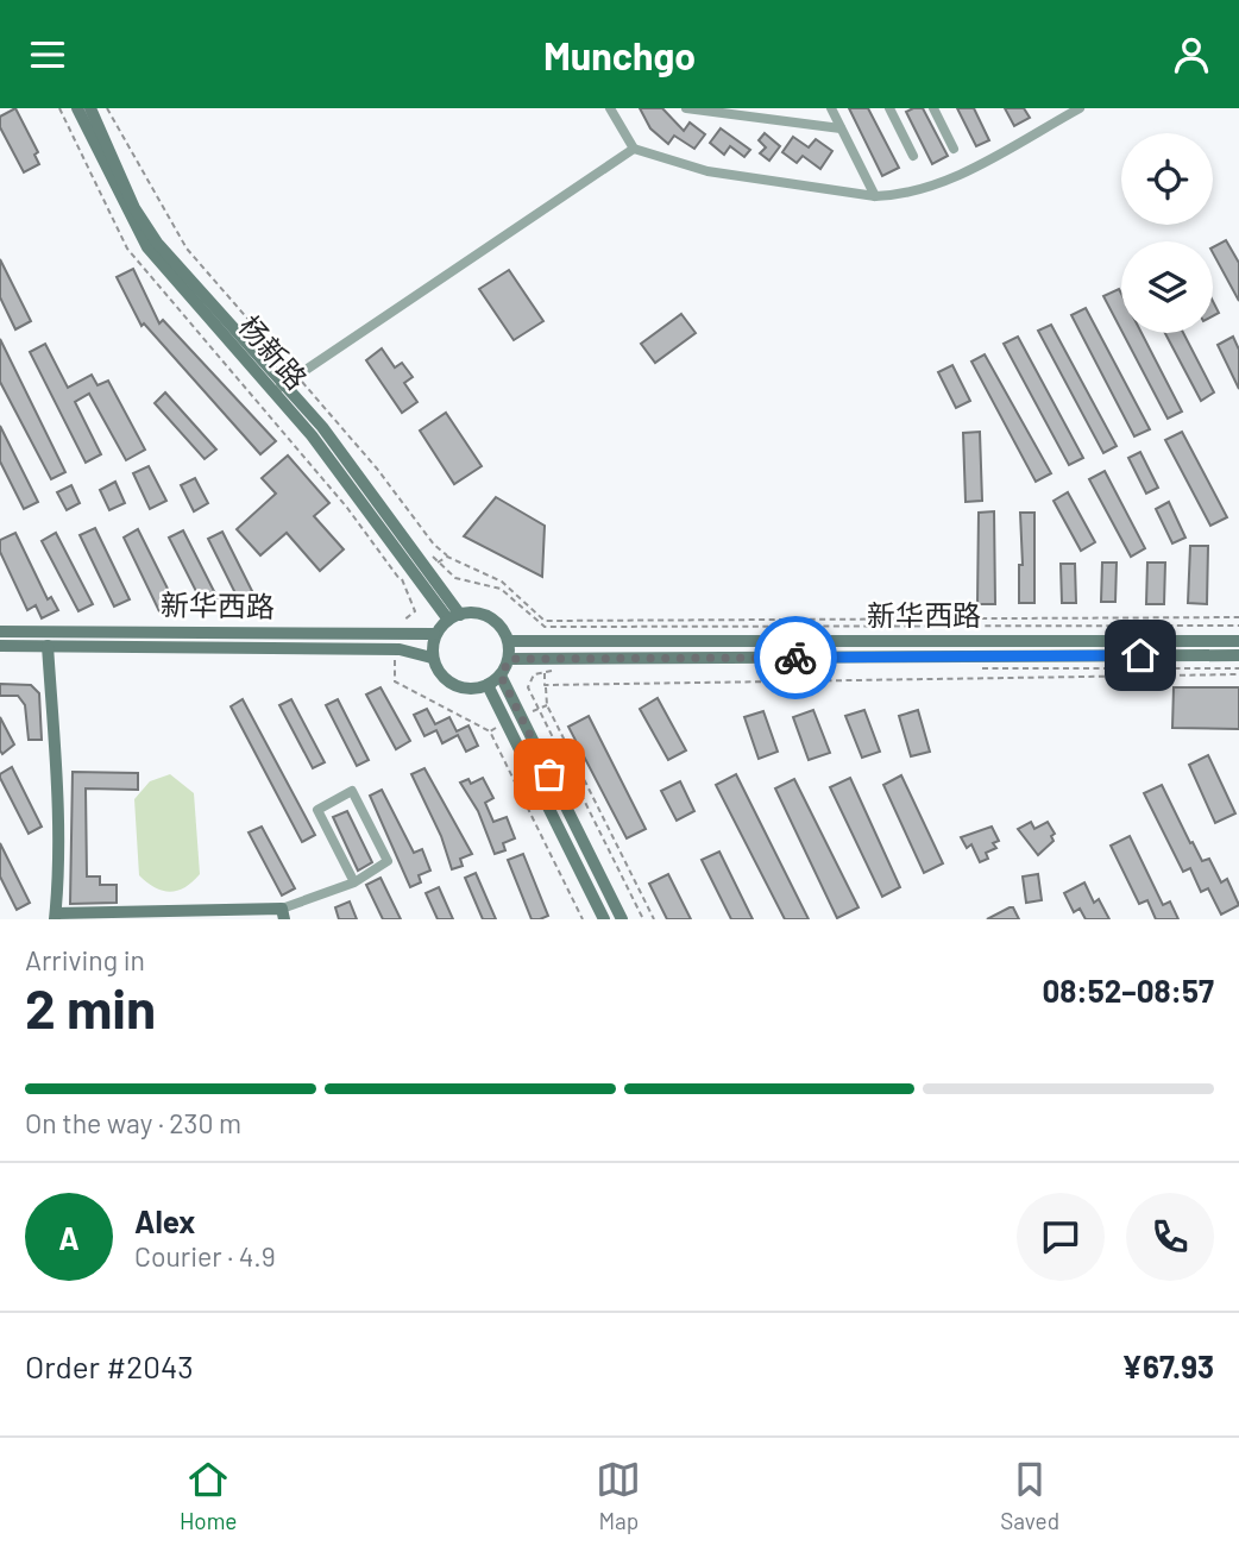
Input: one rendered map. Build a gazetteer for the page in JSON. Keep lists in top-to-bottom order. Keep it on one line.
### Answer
{"streets":{"main road":["杨新路","新华西路"]},"crossings":[["杨新路","新华西路"]],"page":{"header":"Munchgo","heading":["2 min","Arriving in","08:52–08:57"],"panel":["Alex","Courier · 4.9","Order #2043","¥67.93"],"bar":"On the way · 230 m","round":"A","tabs":["Home","Map","Saved"]}}
